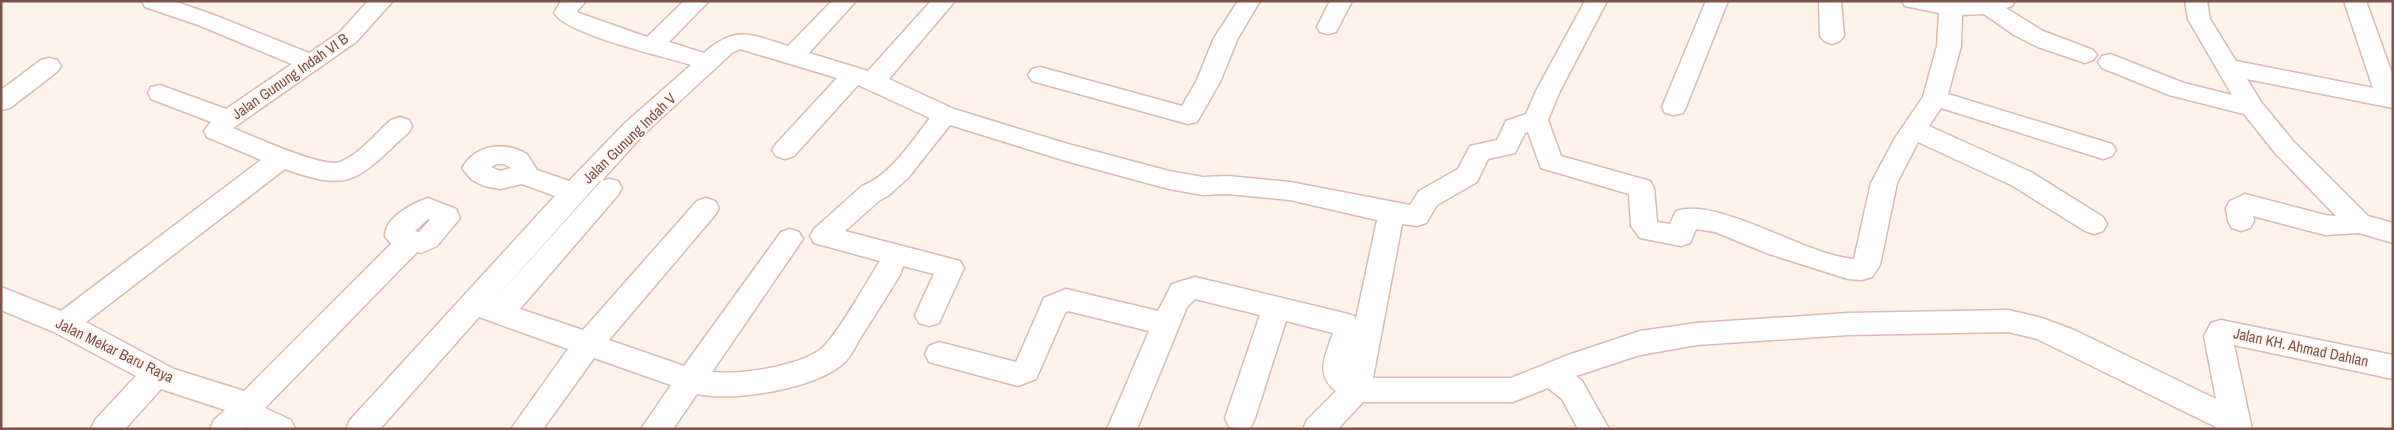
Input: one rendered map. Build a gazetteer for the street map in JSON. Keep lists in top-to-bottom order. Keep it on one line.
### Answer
{"streets":{"street":["Jalan Gunung Indah VI B","Jalan Gunung Indah V","Jalan KH. Ahmad Dahlan","Jalan Mekar Baru Raya"]}}
